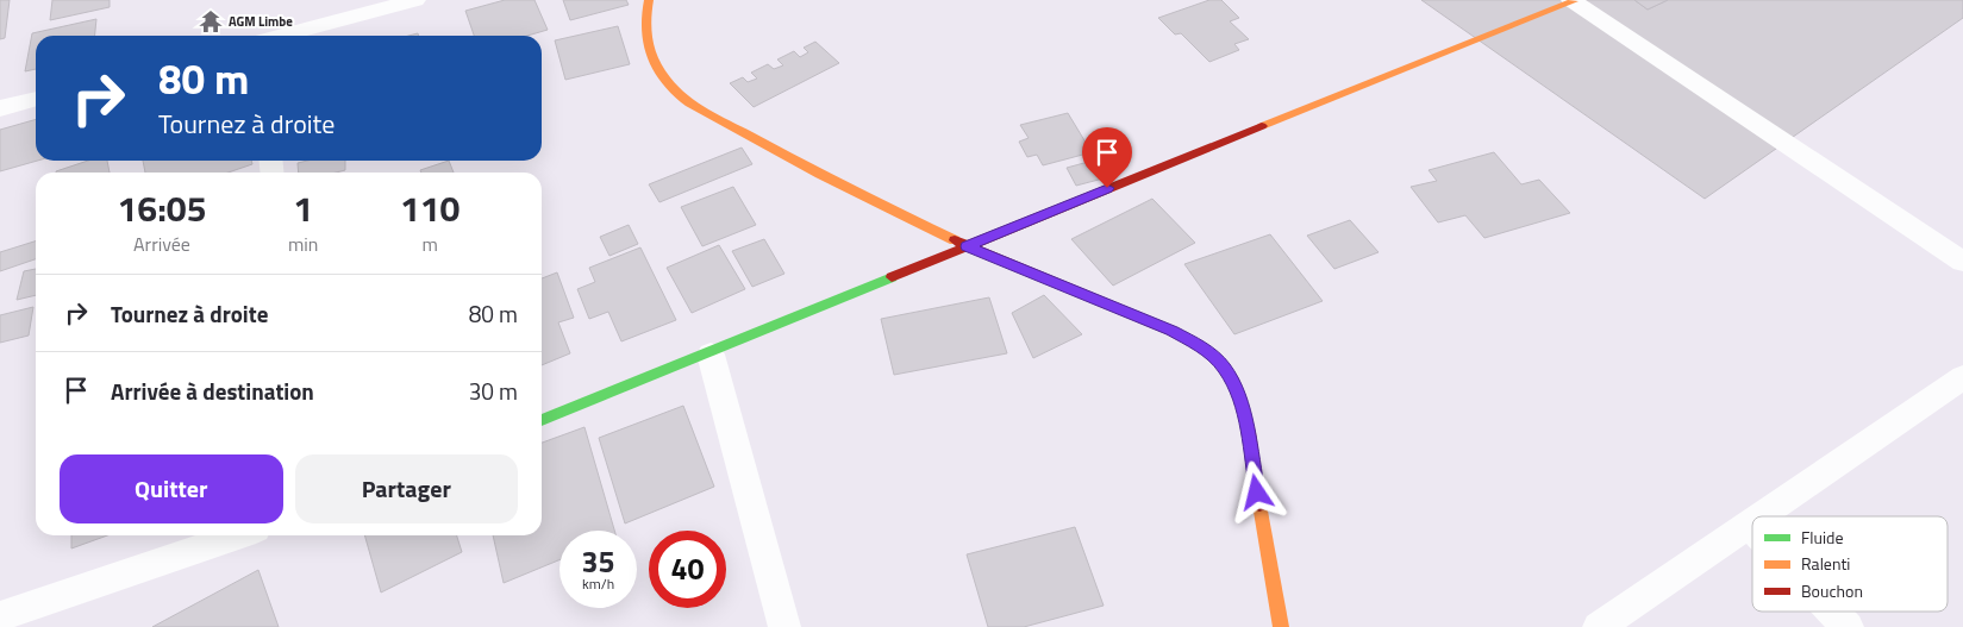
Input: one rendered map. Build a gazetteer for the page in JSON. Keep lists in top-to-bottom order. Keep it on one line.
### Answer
{"places":{"temple":["AGM Limbe"]},"legend":["Fluide","Ralenti","Bouchon"],"page":{"turn":["80 m","Tournez à droite"],"eta":["16:05","Arrivée","1","min","110","m"],"list":[{"name":"Tournez à droite","value":"80 m"},{"name":"Arrivée à destination","value":"30 m"}],"buttons":["Quitter","Partager"],"speed":"35 km/h","limit":"40"}}
